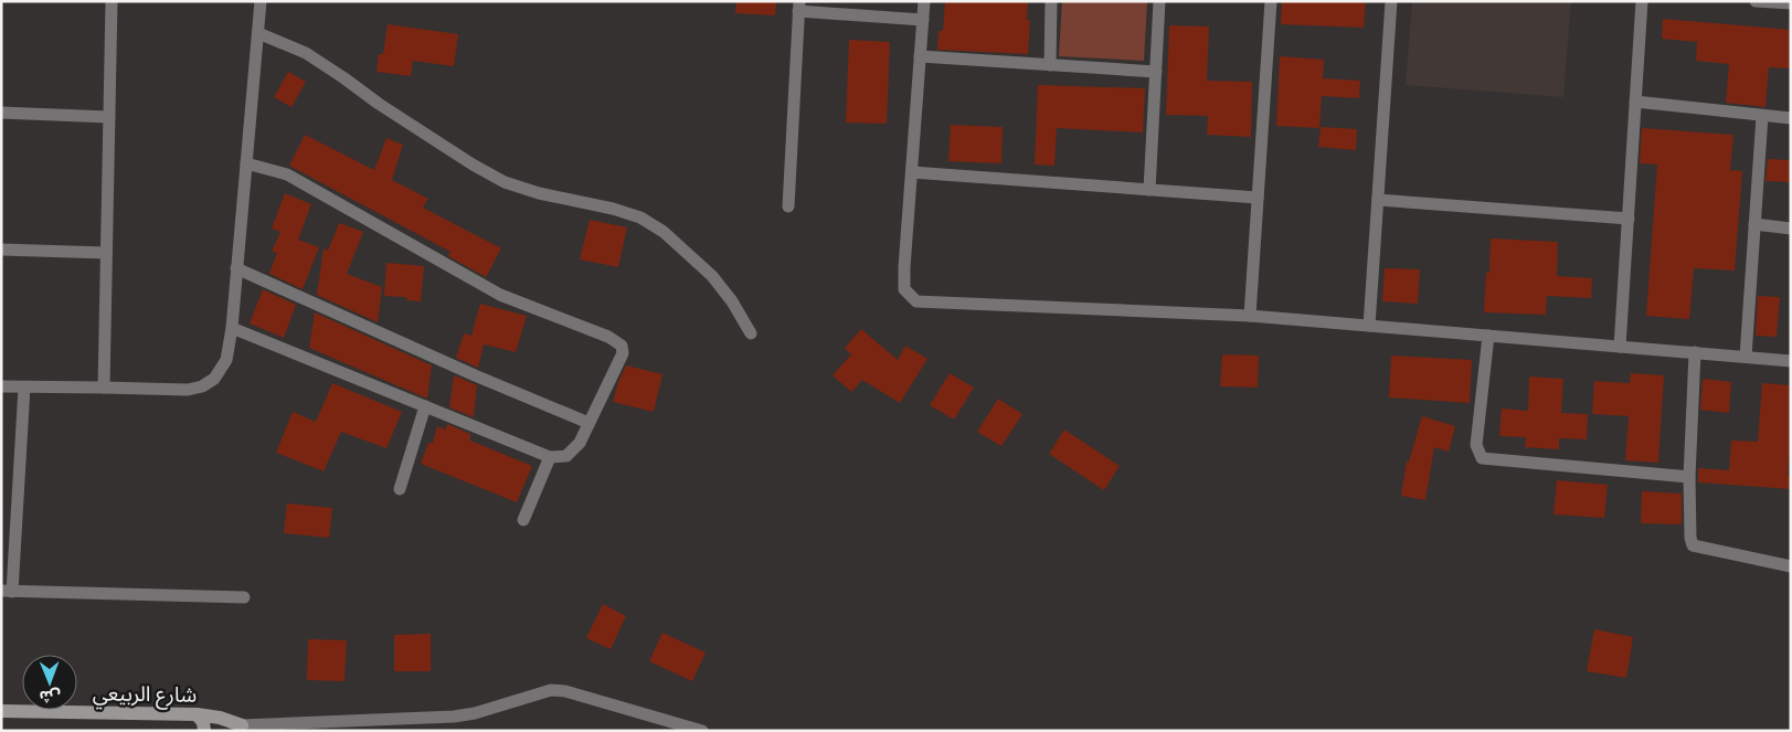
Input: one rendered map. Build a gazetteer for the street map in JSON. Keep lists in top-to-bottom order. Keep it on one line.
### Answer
{"streets":{"street":["شارع الربيعي"]},"north":"bottom"}
